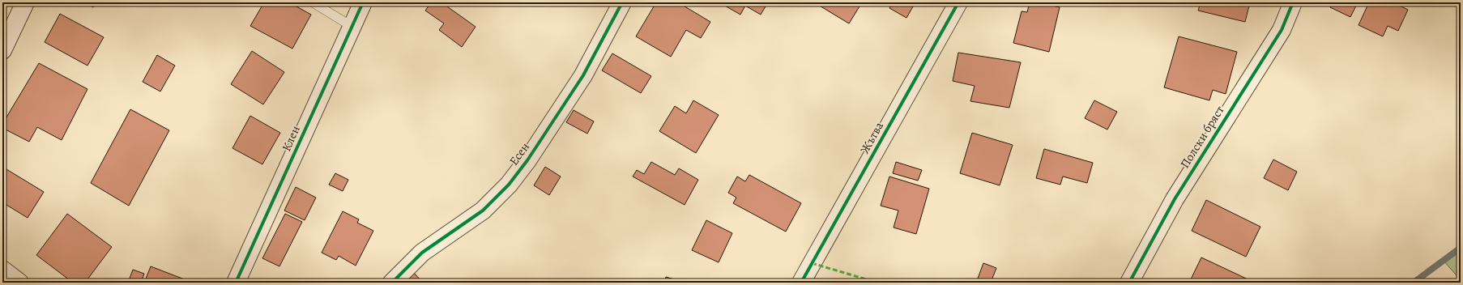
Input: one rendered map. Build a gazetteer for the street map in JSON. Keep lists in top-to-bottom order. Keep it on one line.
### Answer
{"streets":{"street":["Полски бряст","Жътва","Клен","Есен"]}}
